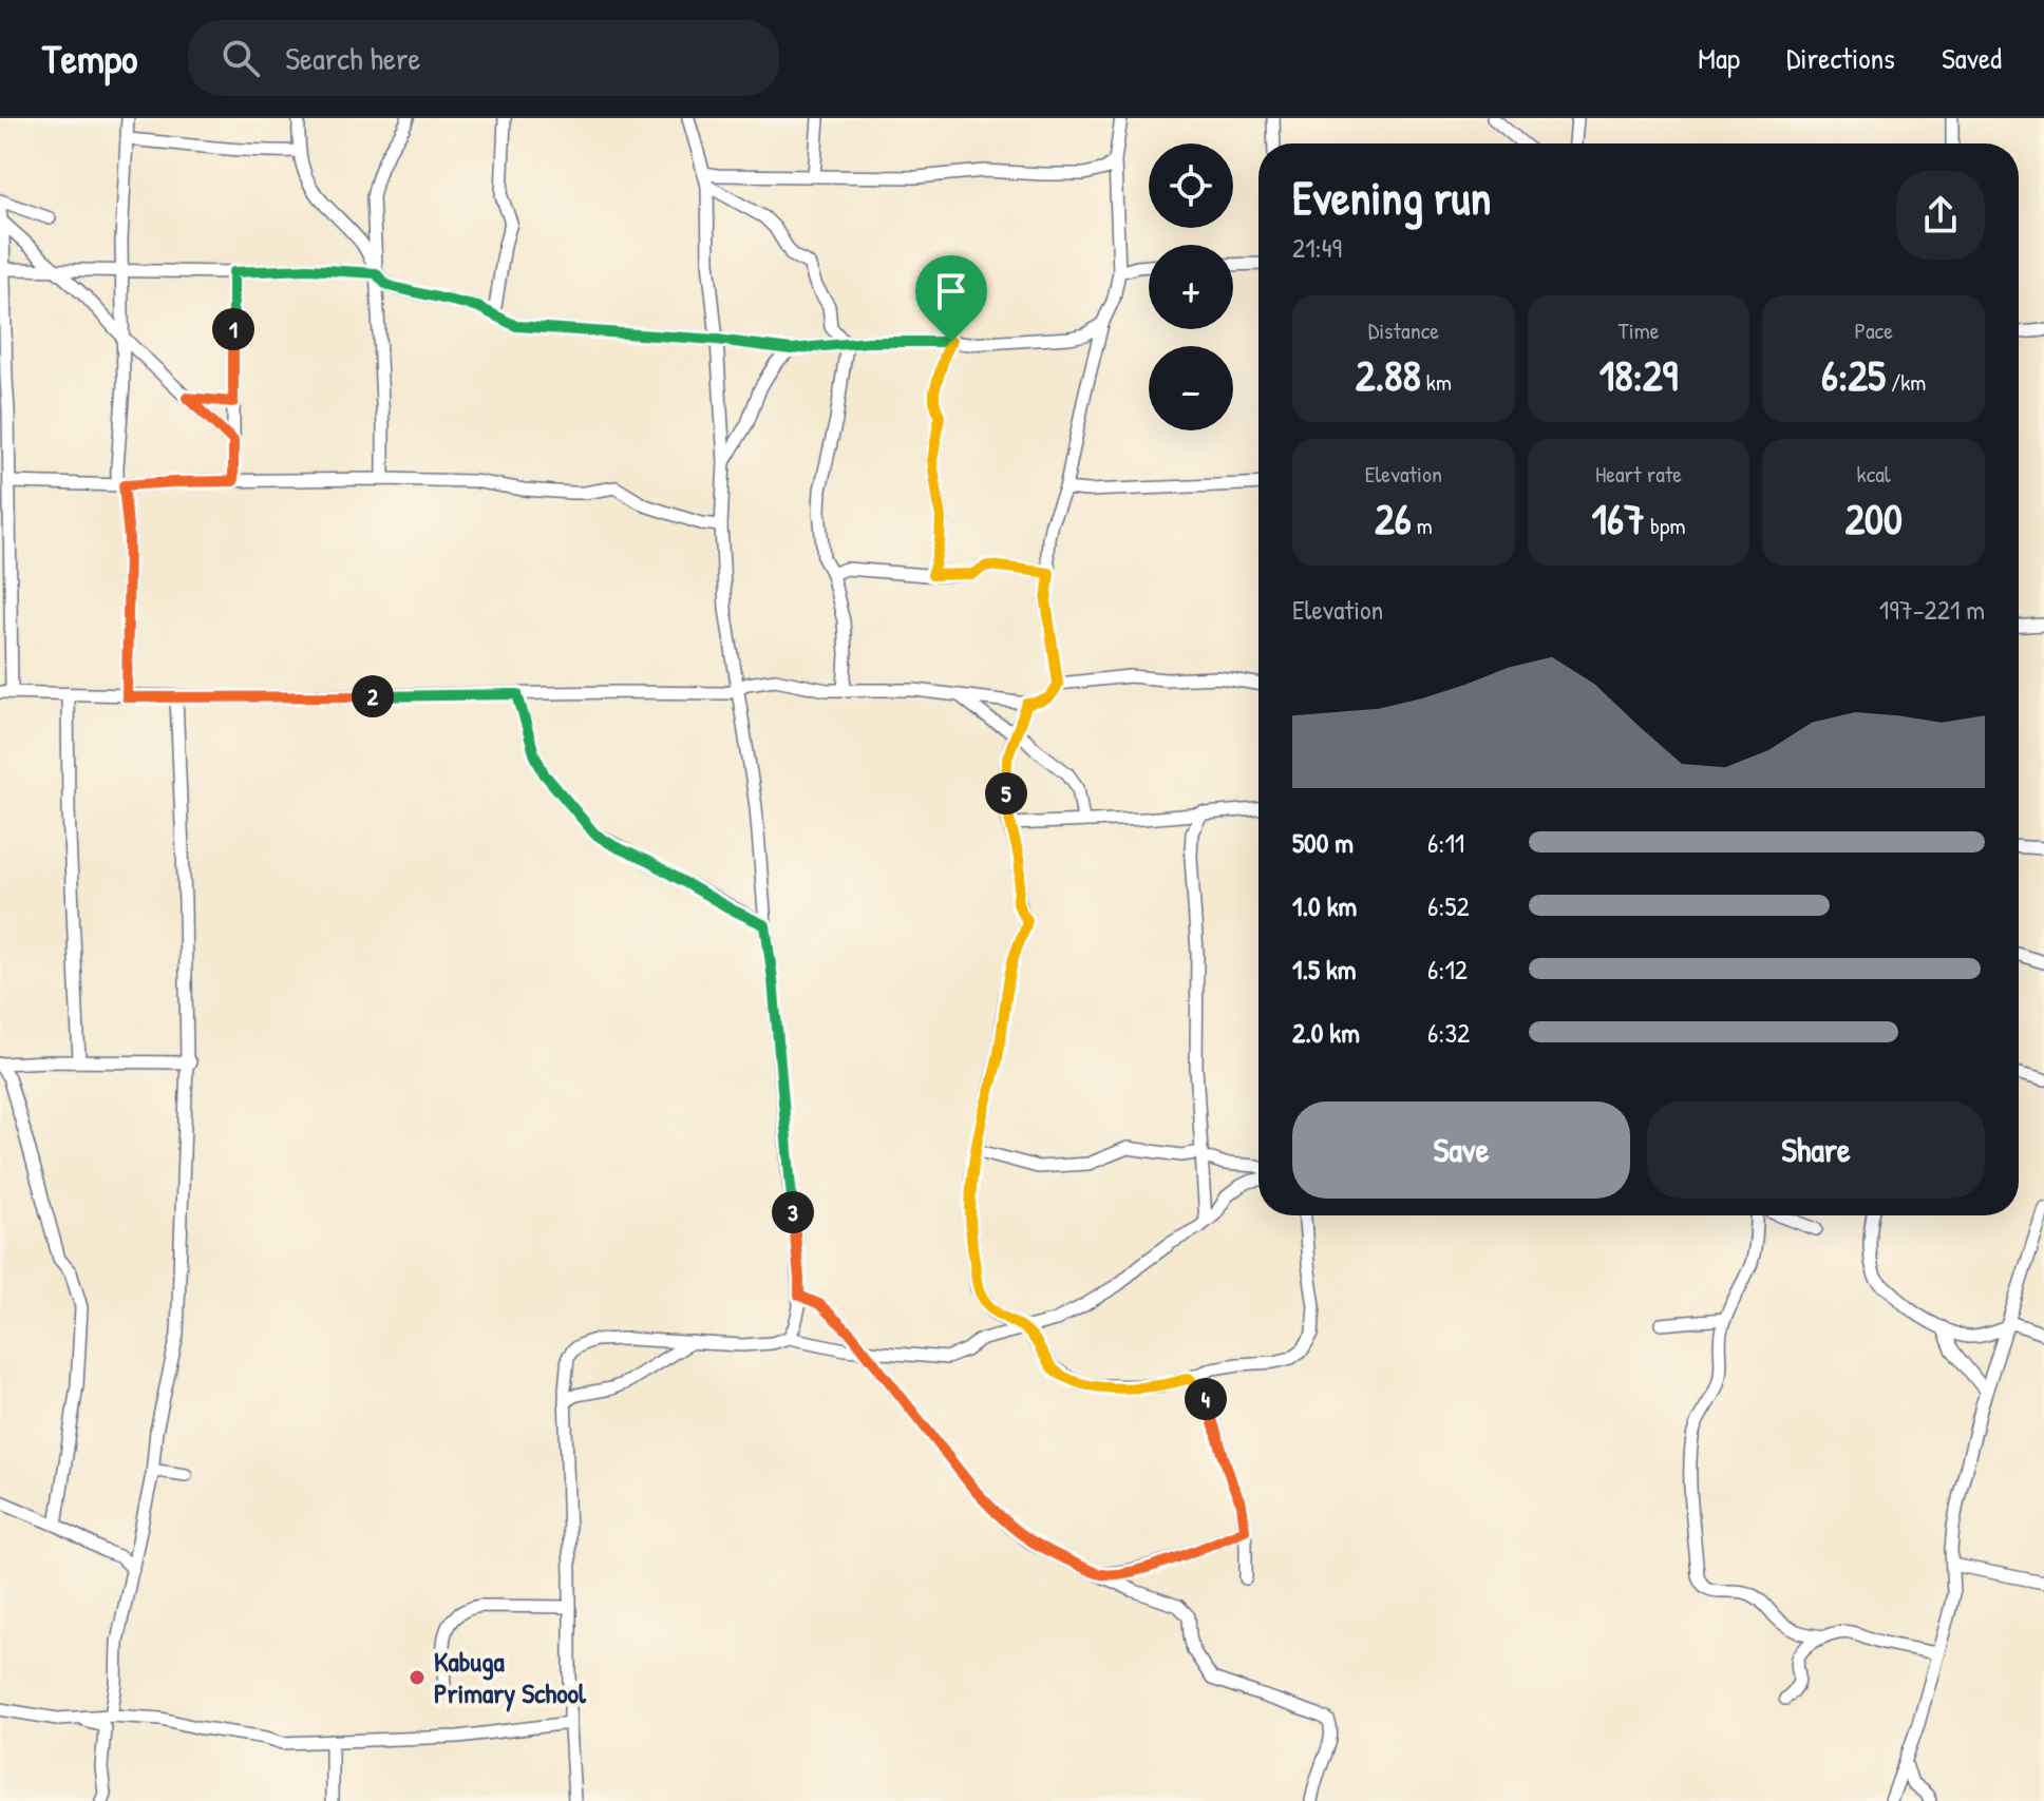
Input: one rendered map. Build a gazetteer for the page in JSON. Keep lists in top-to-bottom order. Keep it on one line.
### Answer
{"places":["Kabuga Primary School"],"page":{"header":"Tempo","search":"Search here","nav":["Map","Directions","Saved"],"map_buttons":["+","−"],"heading":["Evening run","21:49"],"stats":[["Distance","2.88 km"],["Time","18:29"],["Pace","6:25 /km"],["Elevation","26 m"],["Heart rate","167 bpm"],["kcal","200"]],"pins":["1","2","5","3","4"],"chart":["Elevation","197–221 m"],"list":[{"name":"500 m","note":"6:11"},{"name":"1.0 km","note":"6:52"},{"name":"1.5 km","note":"6:12"},{"name":"2.0 km","note":"6:32"}],"buttons":["Save","Share"]}}
